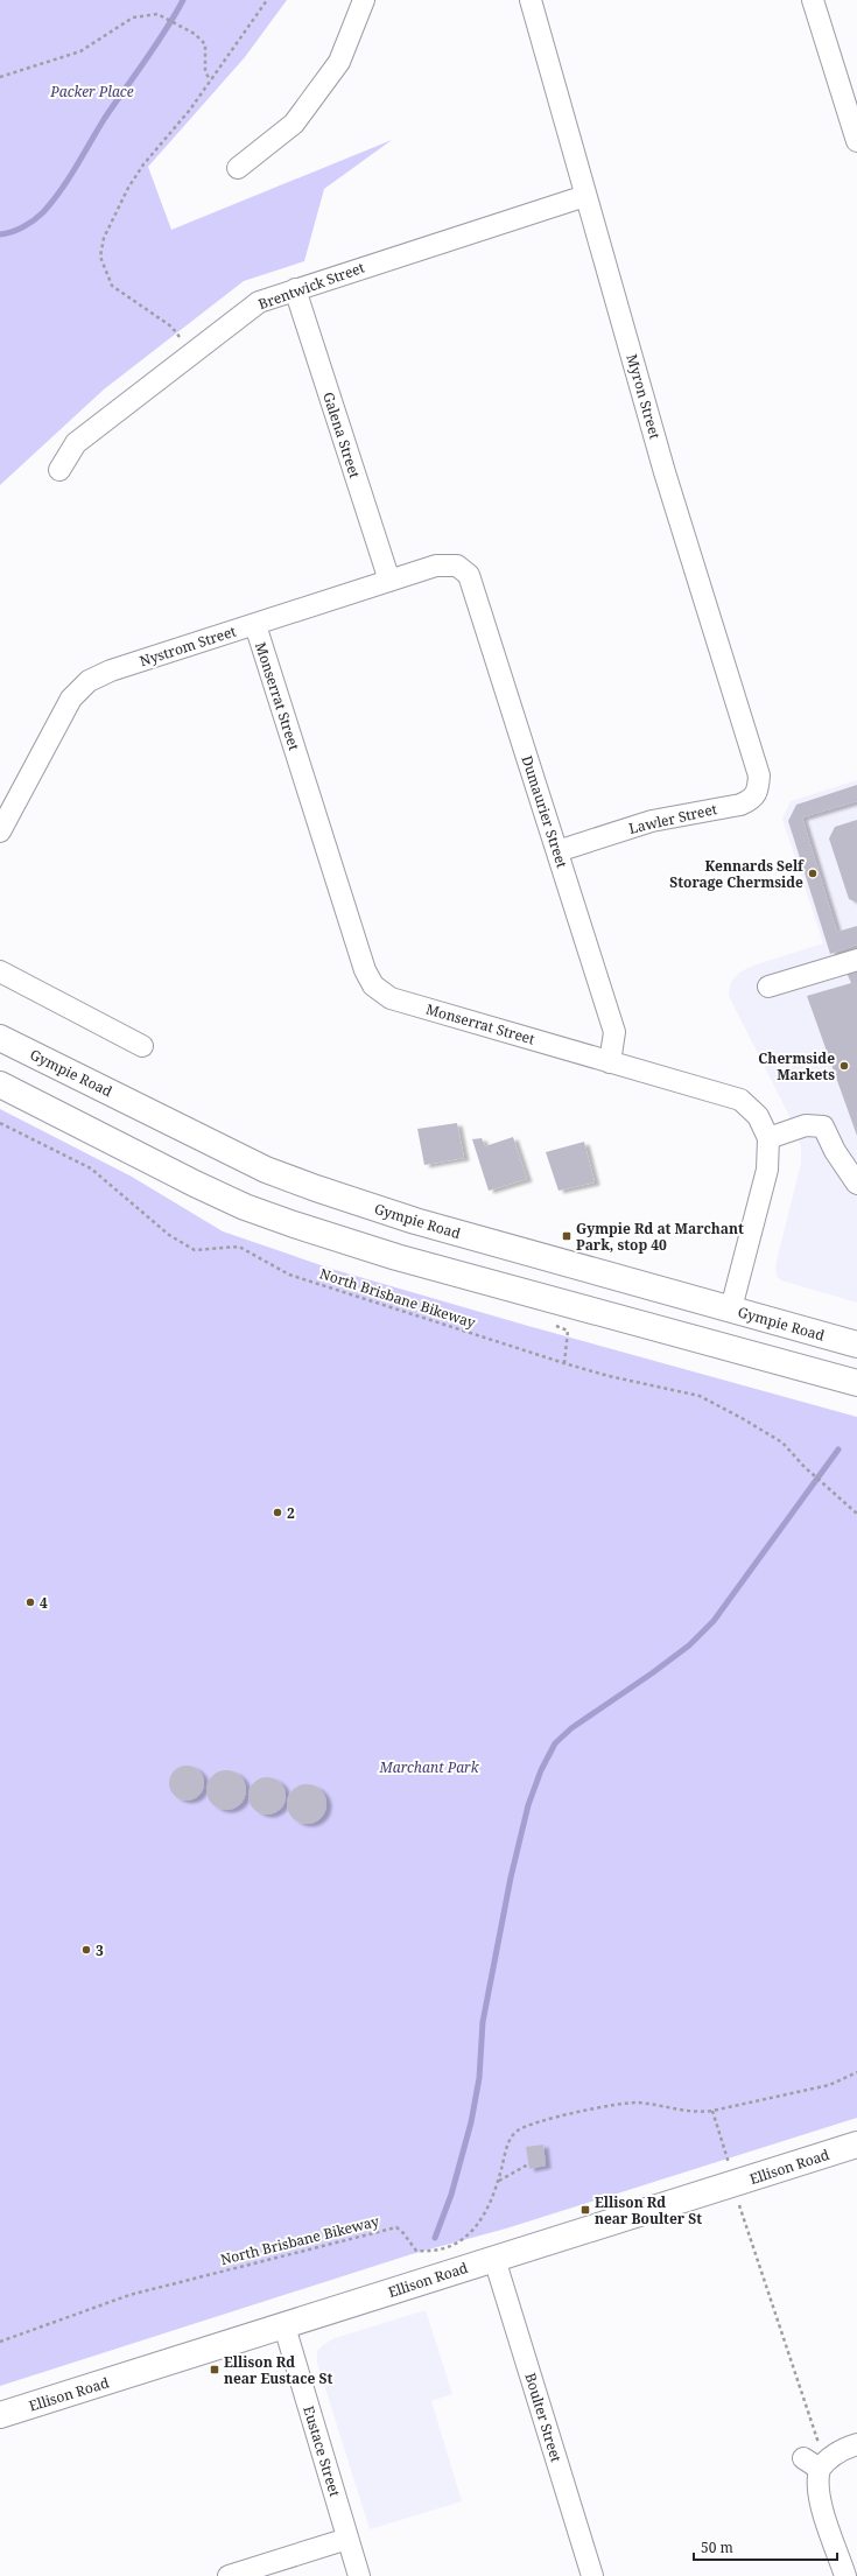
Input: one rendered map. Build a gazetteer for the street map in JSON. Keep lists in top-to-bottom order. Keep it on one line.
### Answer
{"streets":{"main road":["Gympie Road","Ellison Road"],"street":["Brentwick Street","Myron Street","Galena Street","Nystrom Street","Monserrat Street","Dumaurier Street","Lawler Street","Boulter Street","Eustace Street"],"path":["North Brisbane Bikeway"]},"crossings":[["Brentwick Street","Myron Street"],["Brentwick Street","Galena Street"],["Myron Street","Lawler Street"],["Galena Street","Nystrom Street"],["Nystrom Street","Monserrat Street"],["Nystrom Street","Dumaurier Street"],["Monserrat Street","Dumaurier Street"],["Monserrat Street","Gympie Road"],["Dumaurier Street","Lawler Street"],["Ellison Road","Boulter Street"],["Ellison Road","Eustace Street"]],"parks":["Packer Place","Marchant Park"],"places":{"other":["Kennards Self Storage Chermside","Chermside Markets","2","4","3"],"transit":["Gympie Rd at Marchant Park, stop 40","Ellison Rd near Boulter St","Ellison Rd near Eustace St"]},"scale_bar":"50 m"}
